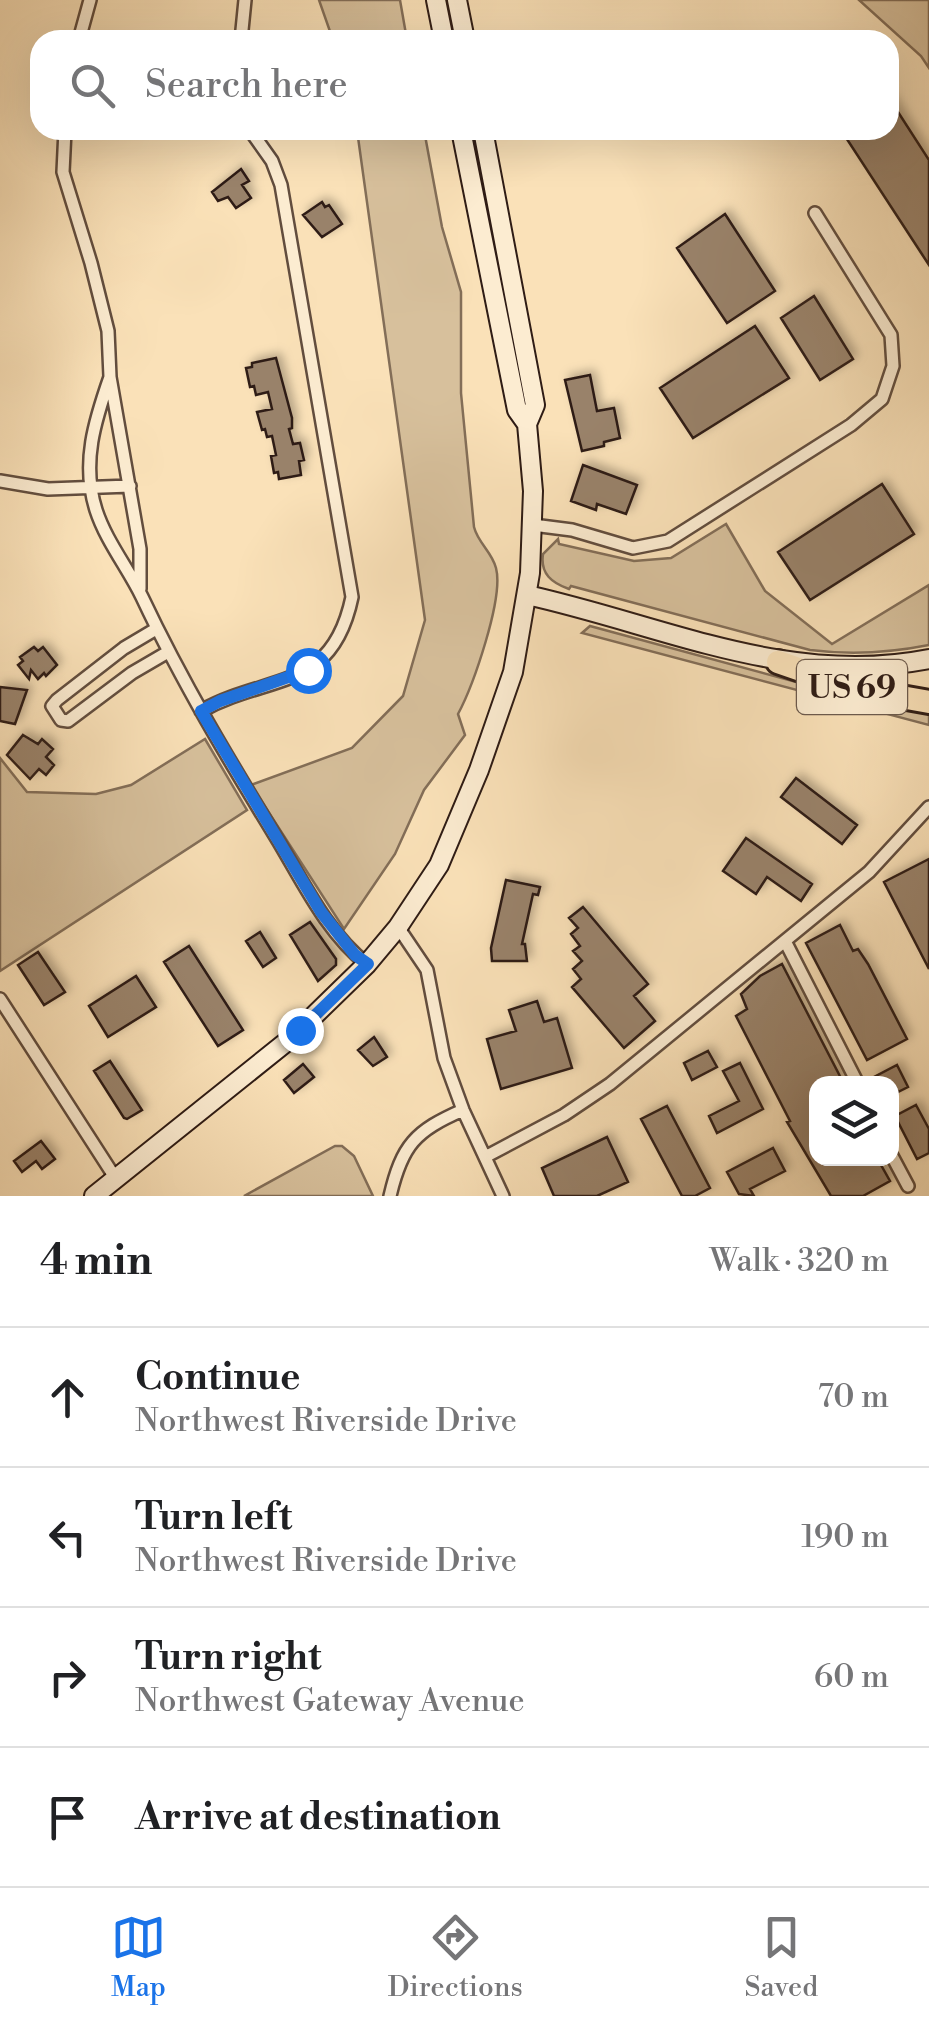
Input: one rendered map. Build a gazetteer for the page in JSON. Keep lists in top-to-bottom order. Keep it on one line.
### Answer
{"streets":{"highway":["US 69"]},"page":{"search":"Search here","heading":["4 min","Walk · 320 m"],"list":[["Continue","Northwest Riverside Drive","70 m"],["Turn left","Northwest Riverside Drive","190 m"],["Turn right","Northwest Gateway Avenue","60 m"],"Arrive at destination"],"nav":["Map","Directions","Saved"]}}
